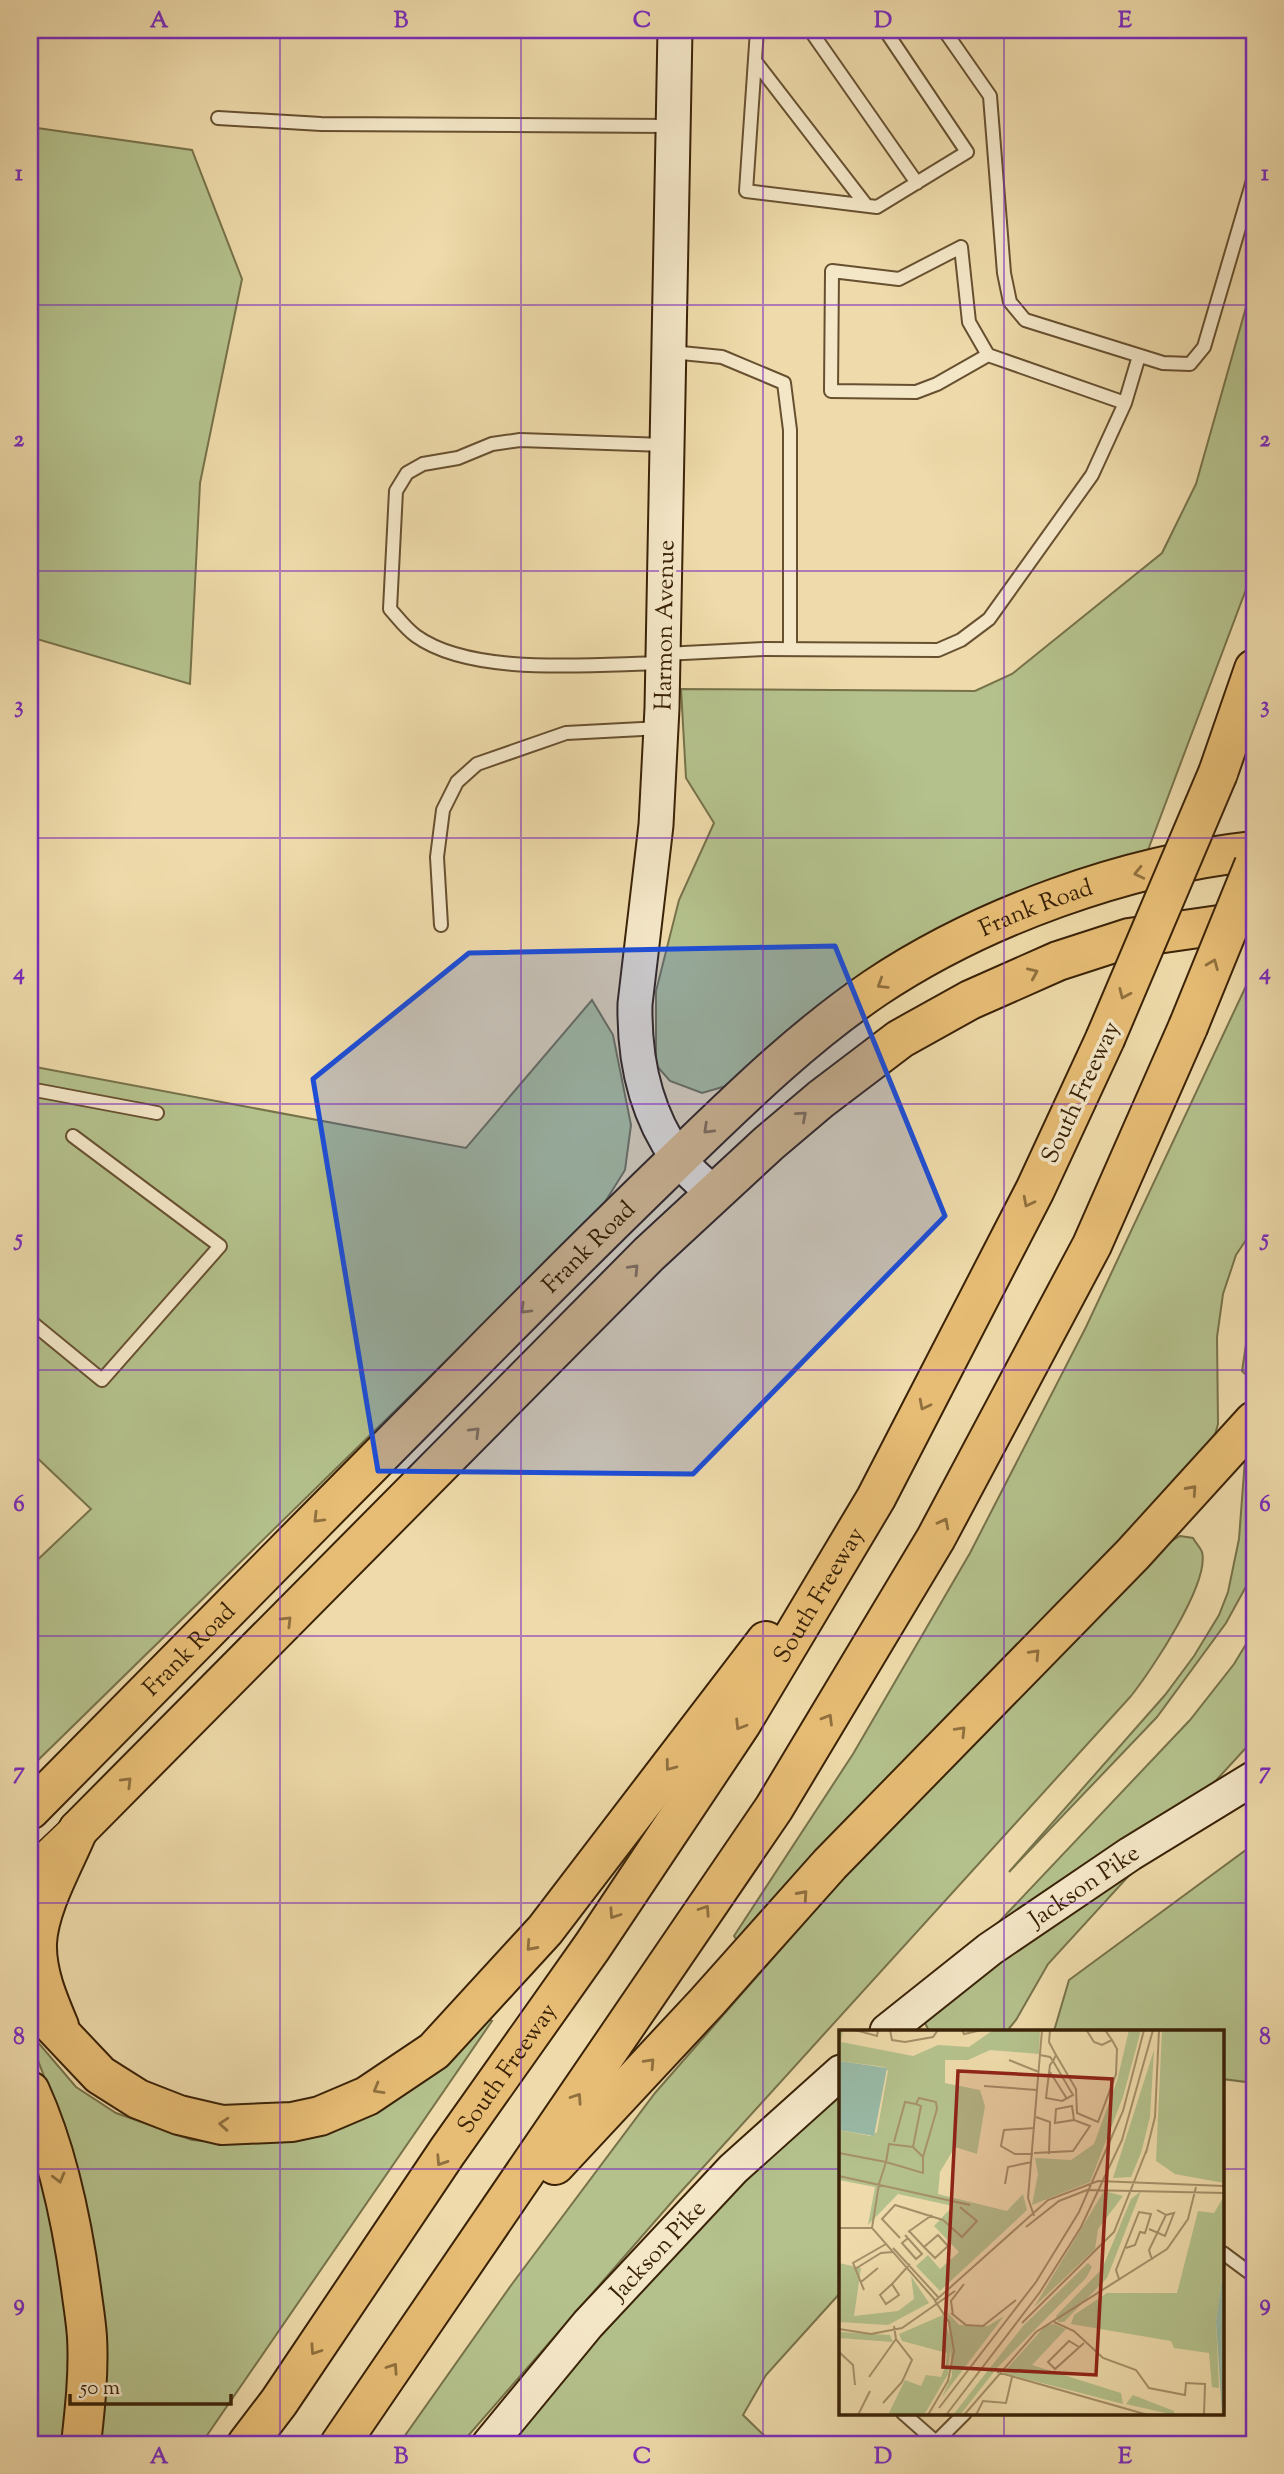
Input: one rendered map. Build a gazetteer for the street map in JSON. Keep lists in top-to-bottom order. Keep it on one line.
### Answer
{"streets":{"highway":["Frank Road","South Freeway"],"main road":["Harmon Avenue","Jackson Pike"]},"crossings":[["Harmon Avenue","Frank Road"]],"scale_bar":"50 m","grid":{"columns":["A","B","C","D","E"],"rows":["1","2","3","4","5","6","7","8","9"]}}
